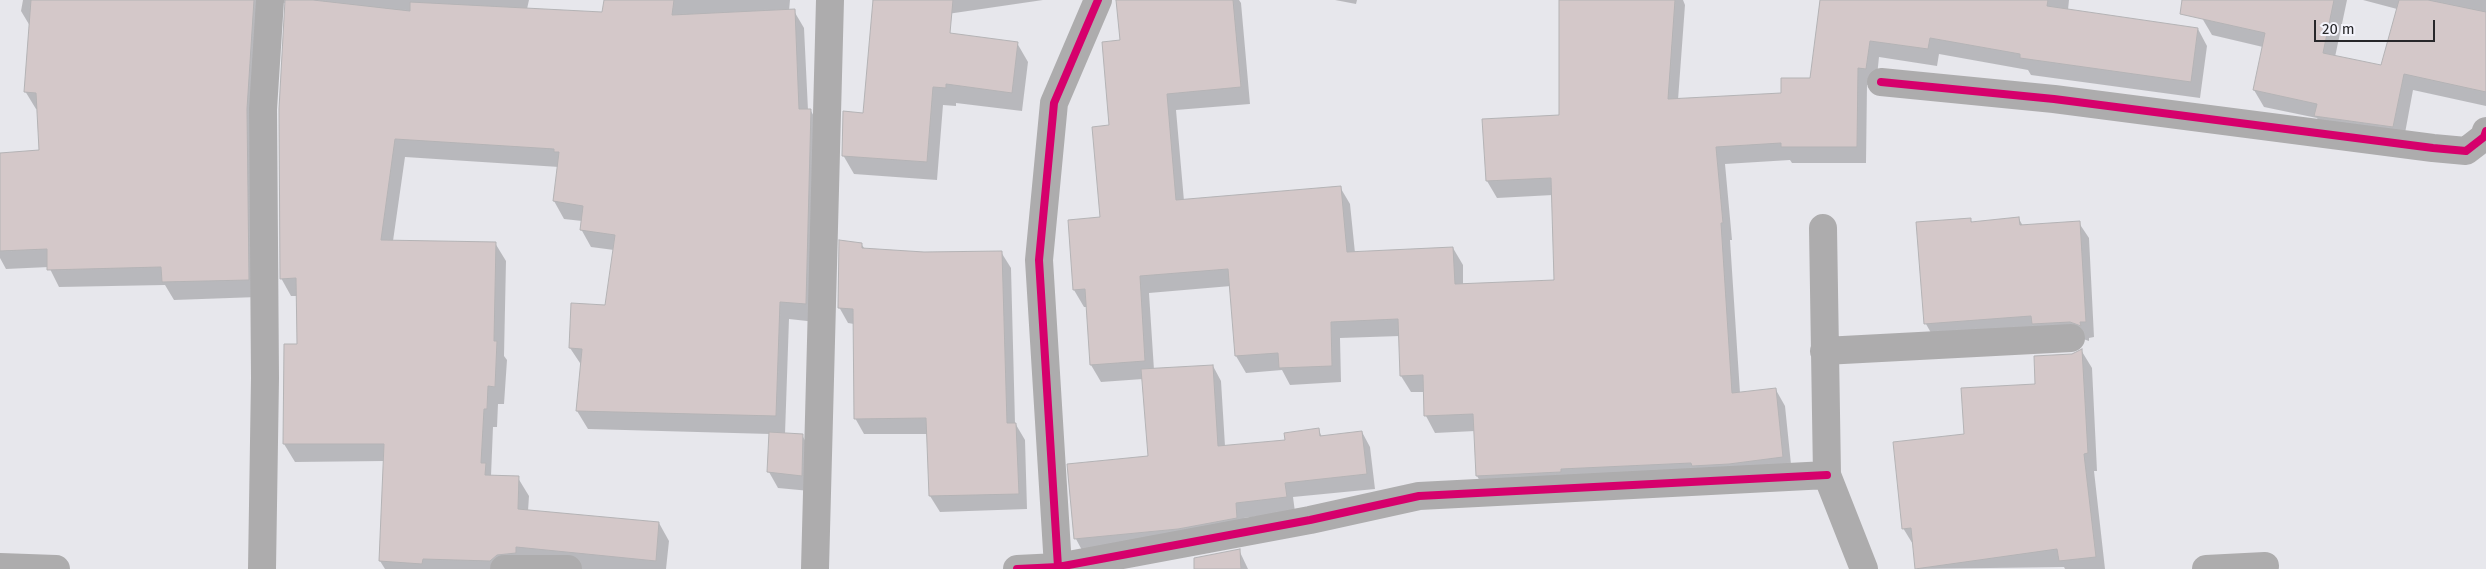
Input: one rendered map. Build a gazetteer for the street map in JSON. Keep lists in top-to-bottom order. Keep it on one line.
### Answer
{"scale_bar":"20 m"}
